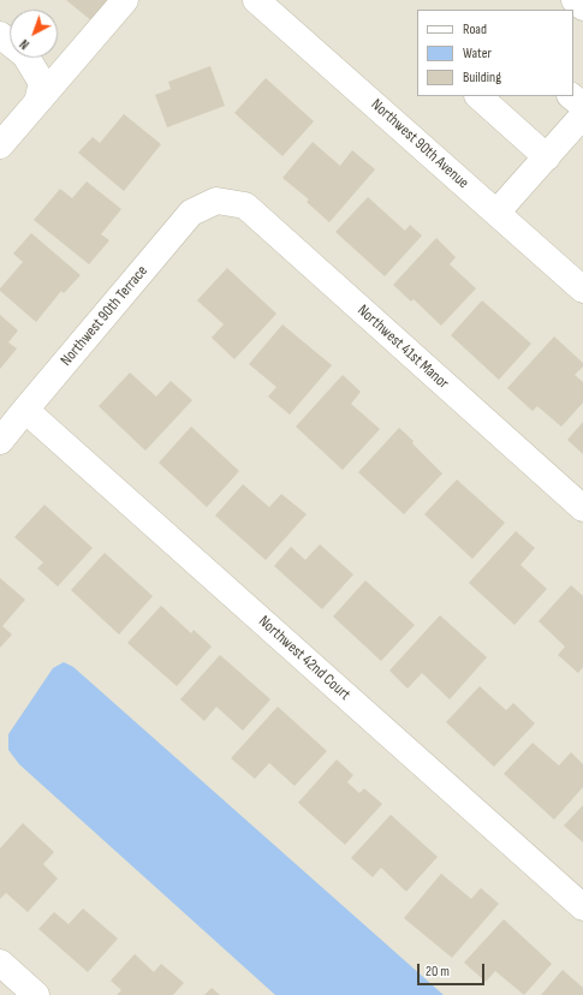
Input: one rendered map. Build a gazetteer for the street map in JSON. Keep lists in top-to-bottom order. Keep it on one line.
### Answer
{"streets":{"street":["Northwest 90th Avenue","Northwest 90th Terrace","Northwest 41st Manor","Northwest 42nd Court"]},"crossings":[["Northwest 90th Terrace","Northwest 41st Manor"],["Northwest 90th Terrace","Northwest 42nd Court"]],"legend":["Road","Water","Building"],"scale_bar":"20 m","north":"bottom left"}
